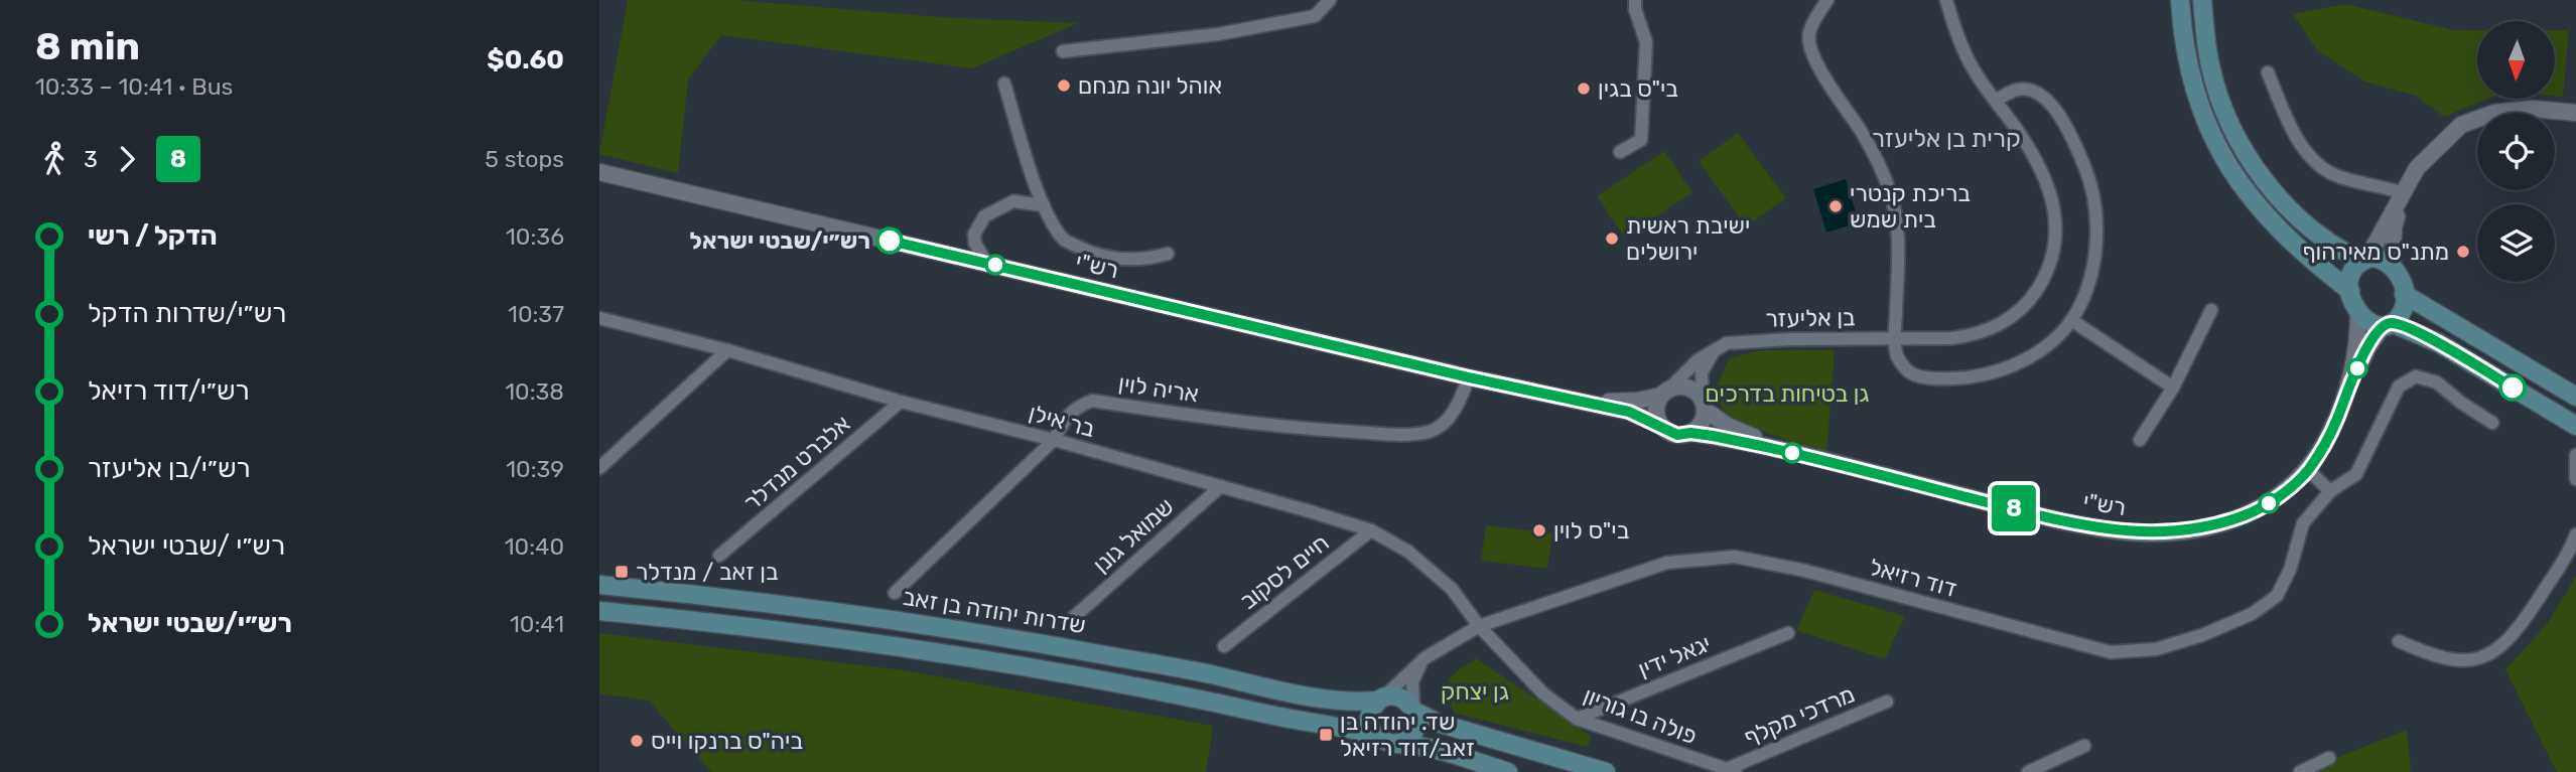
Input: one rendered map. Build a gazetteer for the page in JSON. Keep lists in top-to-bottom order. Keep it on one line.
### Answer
{"streets":{"main road":["שדרות יהודה בן זאב"],"street":["רש\"י","בן אליעזר","אריה לוין","בר אילן","אלברט מנדלר","שמואל גונן","חיים לסקוב","דוד רזיאל","יגאל ידין","פולה בו גוריון","מרדכי מקלף"]},"crossings":[["רש\"י","בן אליעזר"],["רש\"י","אריה לוין"],["אריה לוין","בר אילן"],["בר אילן","אלברט מנדלר"],["בר אילן","שמואל גונן"],["בר אילן","חיים לסקוב"],["בר אילן","דוד רזיאל"],["בר אילן","פולה בו גוריון"],["דוד רזיאל","שדרות יהודה בן זאב"],["דוד רזיאל","פולה בו גוריון"],["יגאל ידין","פולה בו גוריון"],["פולה בו גוריון","מרדכי מקלף"]],"districts":["קרית בן אליעזר"],"parks":["גן בטיחות בדרכים","גן יצחק"],"places":{"other":["אוהל יונה מנחם","בי\"ס בגין","בריכת קנטרי בית שמש","ישיבת ראשית ירושלים","רש״י/שבטי ישראל","מתנ\"ס מאירהוף","בי\"ס לוין","ביה\"ס ברנקו וייס"],"transit":["בן זאב / מנדלר","שד. יהודה בן זאב/דוד רזיאל"]},"lines":["bus line 8"],"north":"bottom","page":{"heading":["8 min","10:33 – 10:41 · Bus","$0.60"],"on_map":"8","legs":["3","8","5 stops"],"list":[{"name":"הדקל / רשי","value":"10:36"},{"name":"רש״י/שדרות הדקל","value":"10:37"},{"name":"רש״י/דוד רזיאל","value":"10:38"},{"name":"רש״י/בן אליעזר","value":"10:39"},{"name":"רש״י /שבטי ישראל","value":"10:40"},{"name":"רש״י/שבטי ישראל","value":"10:41"}]}}
